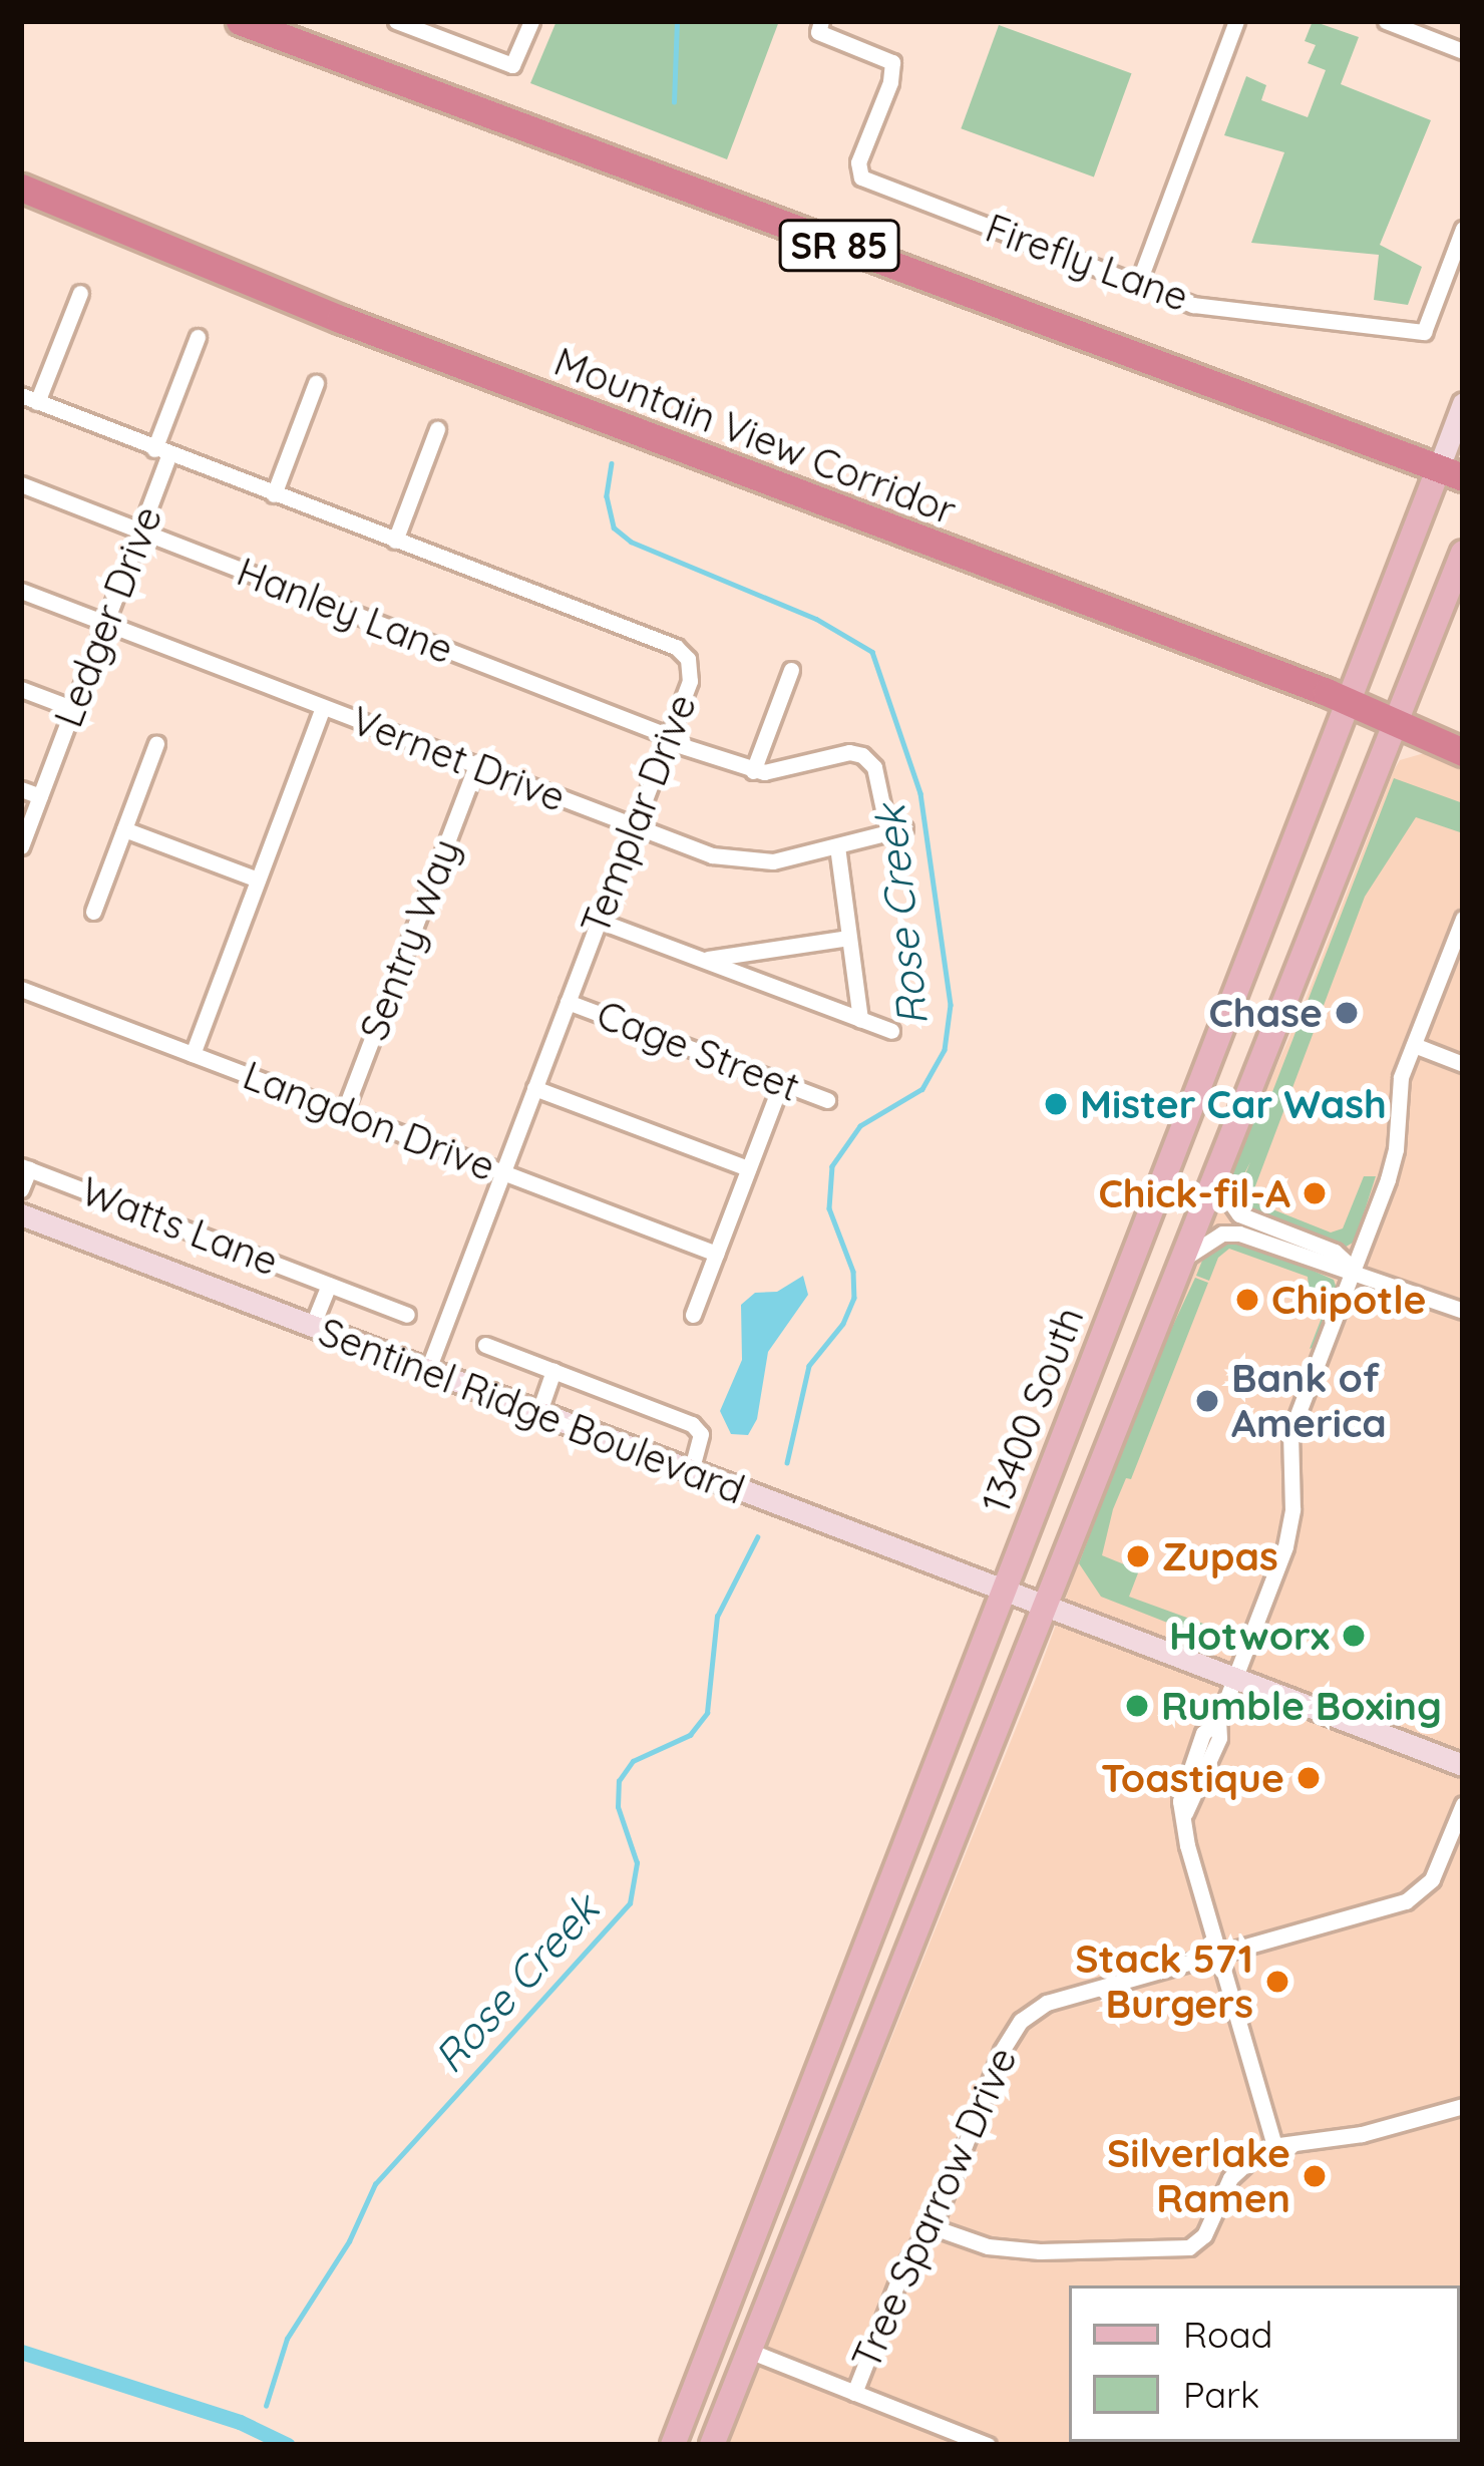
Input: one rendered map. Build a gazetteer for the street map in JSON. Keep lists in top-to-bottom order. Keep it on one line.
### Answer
{"streets":{"highway":["SR 85","Mountain View Corridor"],"main road":["13400 South","Sentinel Ridge Boulevard"],"street":["Firefly Lane","Hanley Lane","Ledger Drive","Vernet Drive","Templar Drive","Sentry Way","Cage Street","Langdon Drive","Watts Lane","Tree Sparrow Drive"]},"crossings":[["SR 85","13400 South"],["Mountain View Corridor","13400 South"],["Hanley Lane","Ledger Drive"],["Hanley Lane","Vernet Drive"],["Hanley Lane","Templar Drive"],["Ledger Drive","Vernet Drive"],["Ledger Drive","Templar Drive"],["Vernet Drive","Templar Drive"],["Vernet Drive","Sentry Way"],["Templar Drive","Cage Street"],["Templar Drive","Langdon Drive"],["Templar Drive","Sentinel Ridge Boulevard"],["Sentry Way","Langdon Drive"],["Watts Lane","Sentinel Ridge Boulevard"],["13400 South","Sentinel Ridge Boulevard"]],"water":["Rose Creek"],"places":["Chase","Mister Car Wash","Chick-fil-A","Chipotle","Bank of America","Zupas","Hotworx","Rumble Boxing","Toastique","Stack 571 Burgers","Silverlake Ramen"],"legend":["Road","Park"]}
